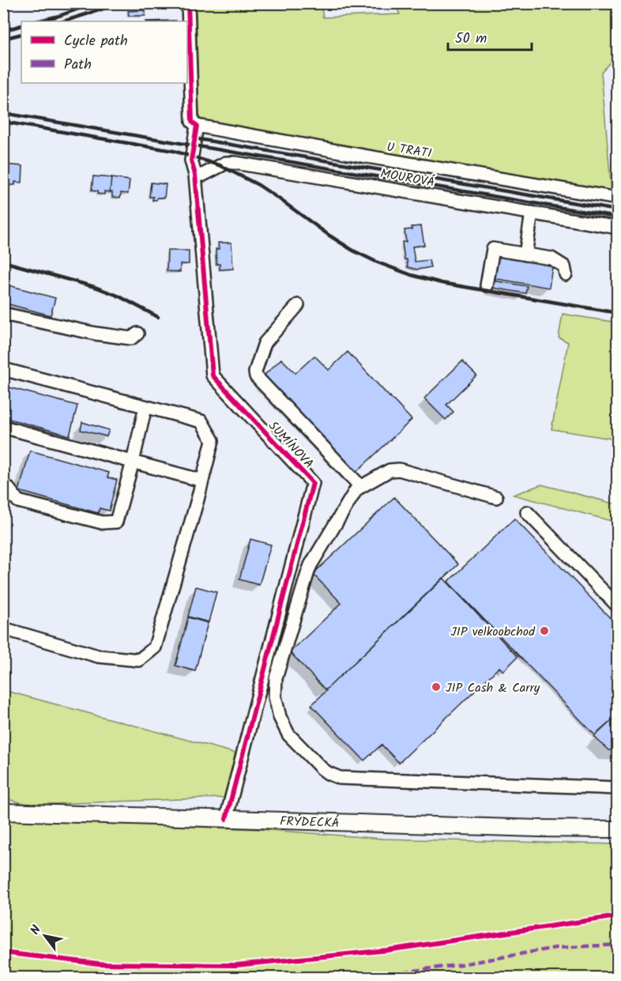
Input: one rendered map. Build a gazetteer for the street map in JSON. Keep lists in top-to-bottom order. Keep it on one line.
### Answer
{"streets":{"main road":["FRÝDECKÁ"],"street":["U TRATI","MOUROVÁ","SUMÍNOVA"]},"crossings":[["U TRATI","SUMÍNOVA"],["MOUROVÁ","SUMÍNOVA"],["SUMÍNOVA","FRÝDECKÁ"]],"places":["JIP velkoobchod","JIP Cash & Carry"],"legend":["Cycle path","Path"],"scale_bar":"50 m","north":"top left"}
